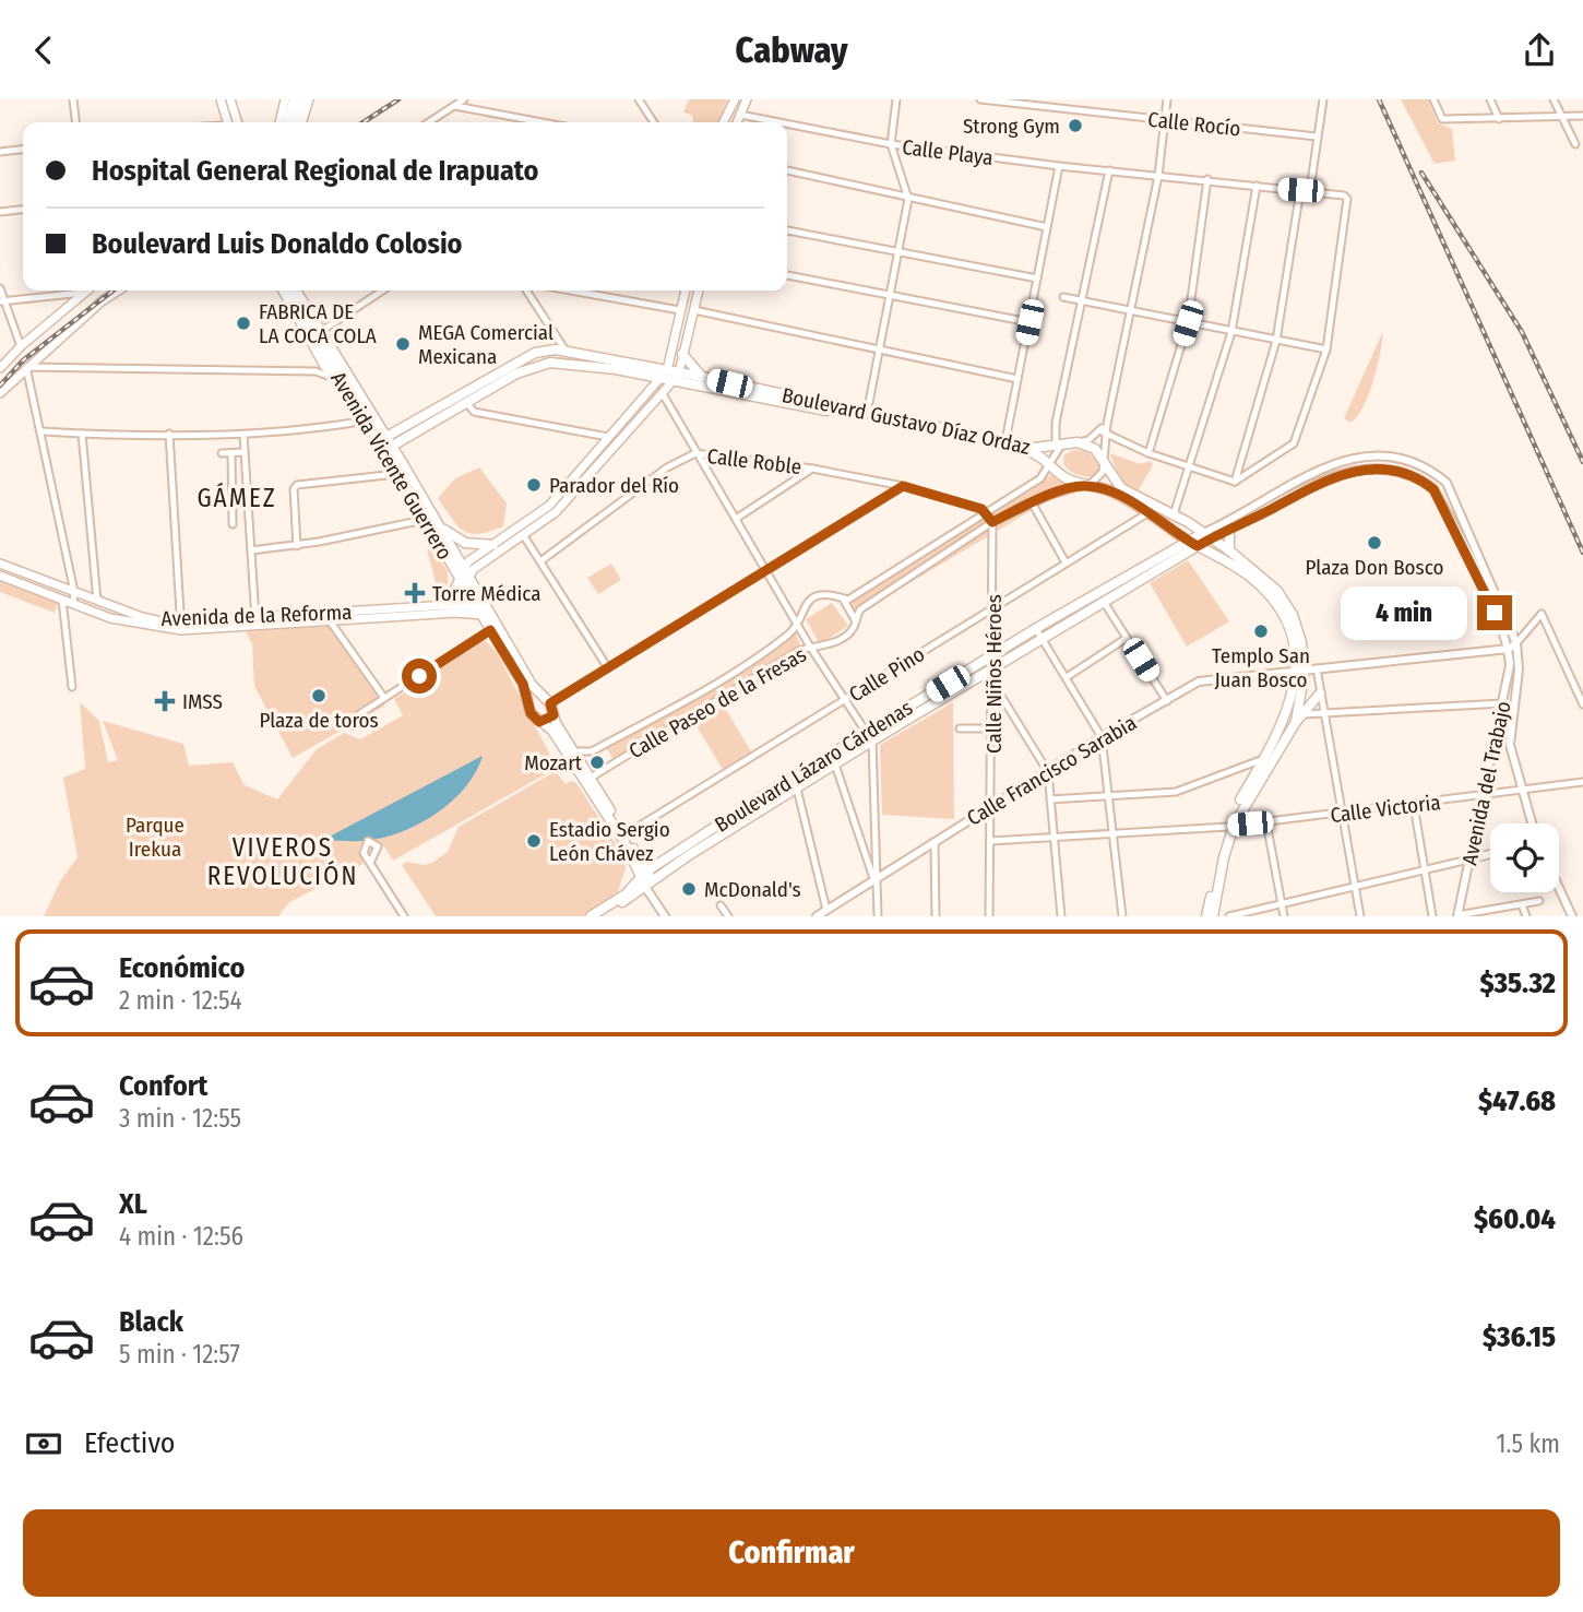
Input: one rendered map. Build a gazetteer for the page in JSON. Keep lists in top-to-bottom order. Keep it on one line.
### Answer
{"streets":{"main road":["Boulevard Gustavo Díaz Ordaz","Avenida Vicente Guerrero","Avenida de la Reforma","Boulevard Lázaro Cárdenas"],"street":["Calle Rocío","Calle Playa","Calle Roble","Calle Pino","Calle Niños Héroes","Calle Paseo de la Fresas","Calle Francisco Sarabia","Avenida del Trabajo","Calle Victoria"]},"crossings":[["Boulevard Gustavo Díaz Ordaz","Avenida Vicente Guerrero"],["Boulevard Gustavo Díaz Ordaz","Calle Pino"],["Boulevard Gustavo Díaz Ordaz","Calle Paseo de la Fresas"],["Boulevard Gustavo Díaz Ordaz","Boulevard Lázaro Cárdenas"],["Boulevard Gustavo Díaz Ordaz","Calle Francisco Sarabia"],["Boulevard Gustavo Díaz Ordaz","Calle Victoria"],["Calle Roble","Calle Paseo de la Fresas"],["Avenida Vicente Guerrero","Avenida de la Reforma"],["Avenida Vicente Guerrero","Calle Pino"],["Avenida Vicente Guerrero","Calle Paseo de la Fresas"],["Avenida Vicente Guerrero","Boulevard Lázaro Cárdenas"],["Calle Pino","Calle Niños Héroes"],["Calle Niños Héroes","Calle Paseo de la Fresas"],["Calle Niños Héroes","Boulevard Lázaro Cárdenas"],["Calle Niños Héroes","Calle Francisco Sarabia"],["Calle Niños Héroes","Calle Victoria"],["Calle Francisco Sarabia","Avenida del Trabajo"],["Avenida del Trabajo","Calle Victoria"]],"districts":["GÁMEZ","VIVEROS REVOLUCIÓN"],"parks":["Parque Irekua"],"places":{"other":["Strong Gym","FABRICA DE LA COCA COLA","MEGA Comercial Mexicana","Parador del Río","Plaza Don Bosco","Templo San Juan Bosco","Plaza de toros","Mozart","Estadio Sergio León Chávez","McDonald's"],"health":["Torre Médica","IMSS"]},"page":{"header":"Cabway","banner":["Hospital General Regional de Irapuato","Boulevard Luis Donaldo Colosio"],"bubble":"4 min","list":[{"name":"Económico","note":"2 min · 12:54","value":"$35.32"},{"name":"Confort","note":"3 min · 12:55","value":"$47.68"},{"name":"XL","note":"4 min · 12:56","value":"$60.04"},{"name":"Black","note":"5 min · 12:57","value":"$36.15"}],"pay":["Efectivo","1.5 km"],"buttons":"Confirmar"}}
